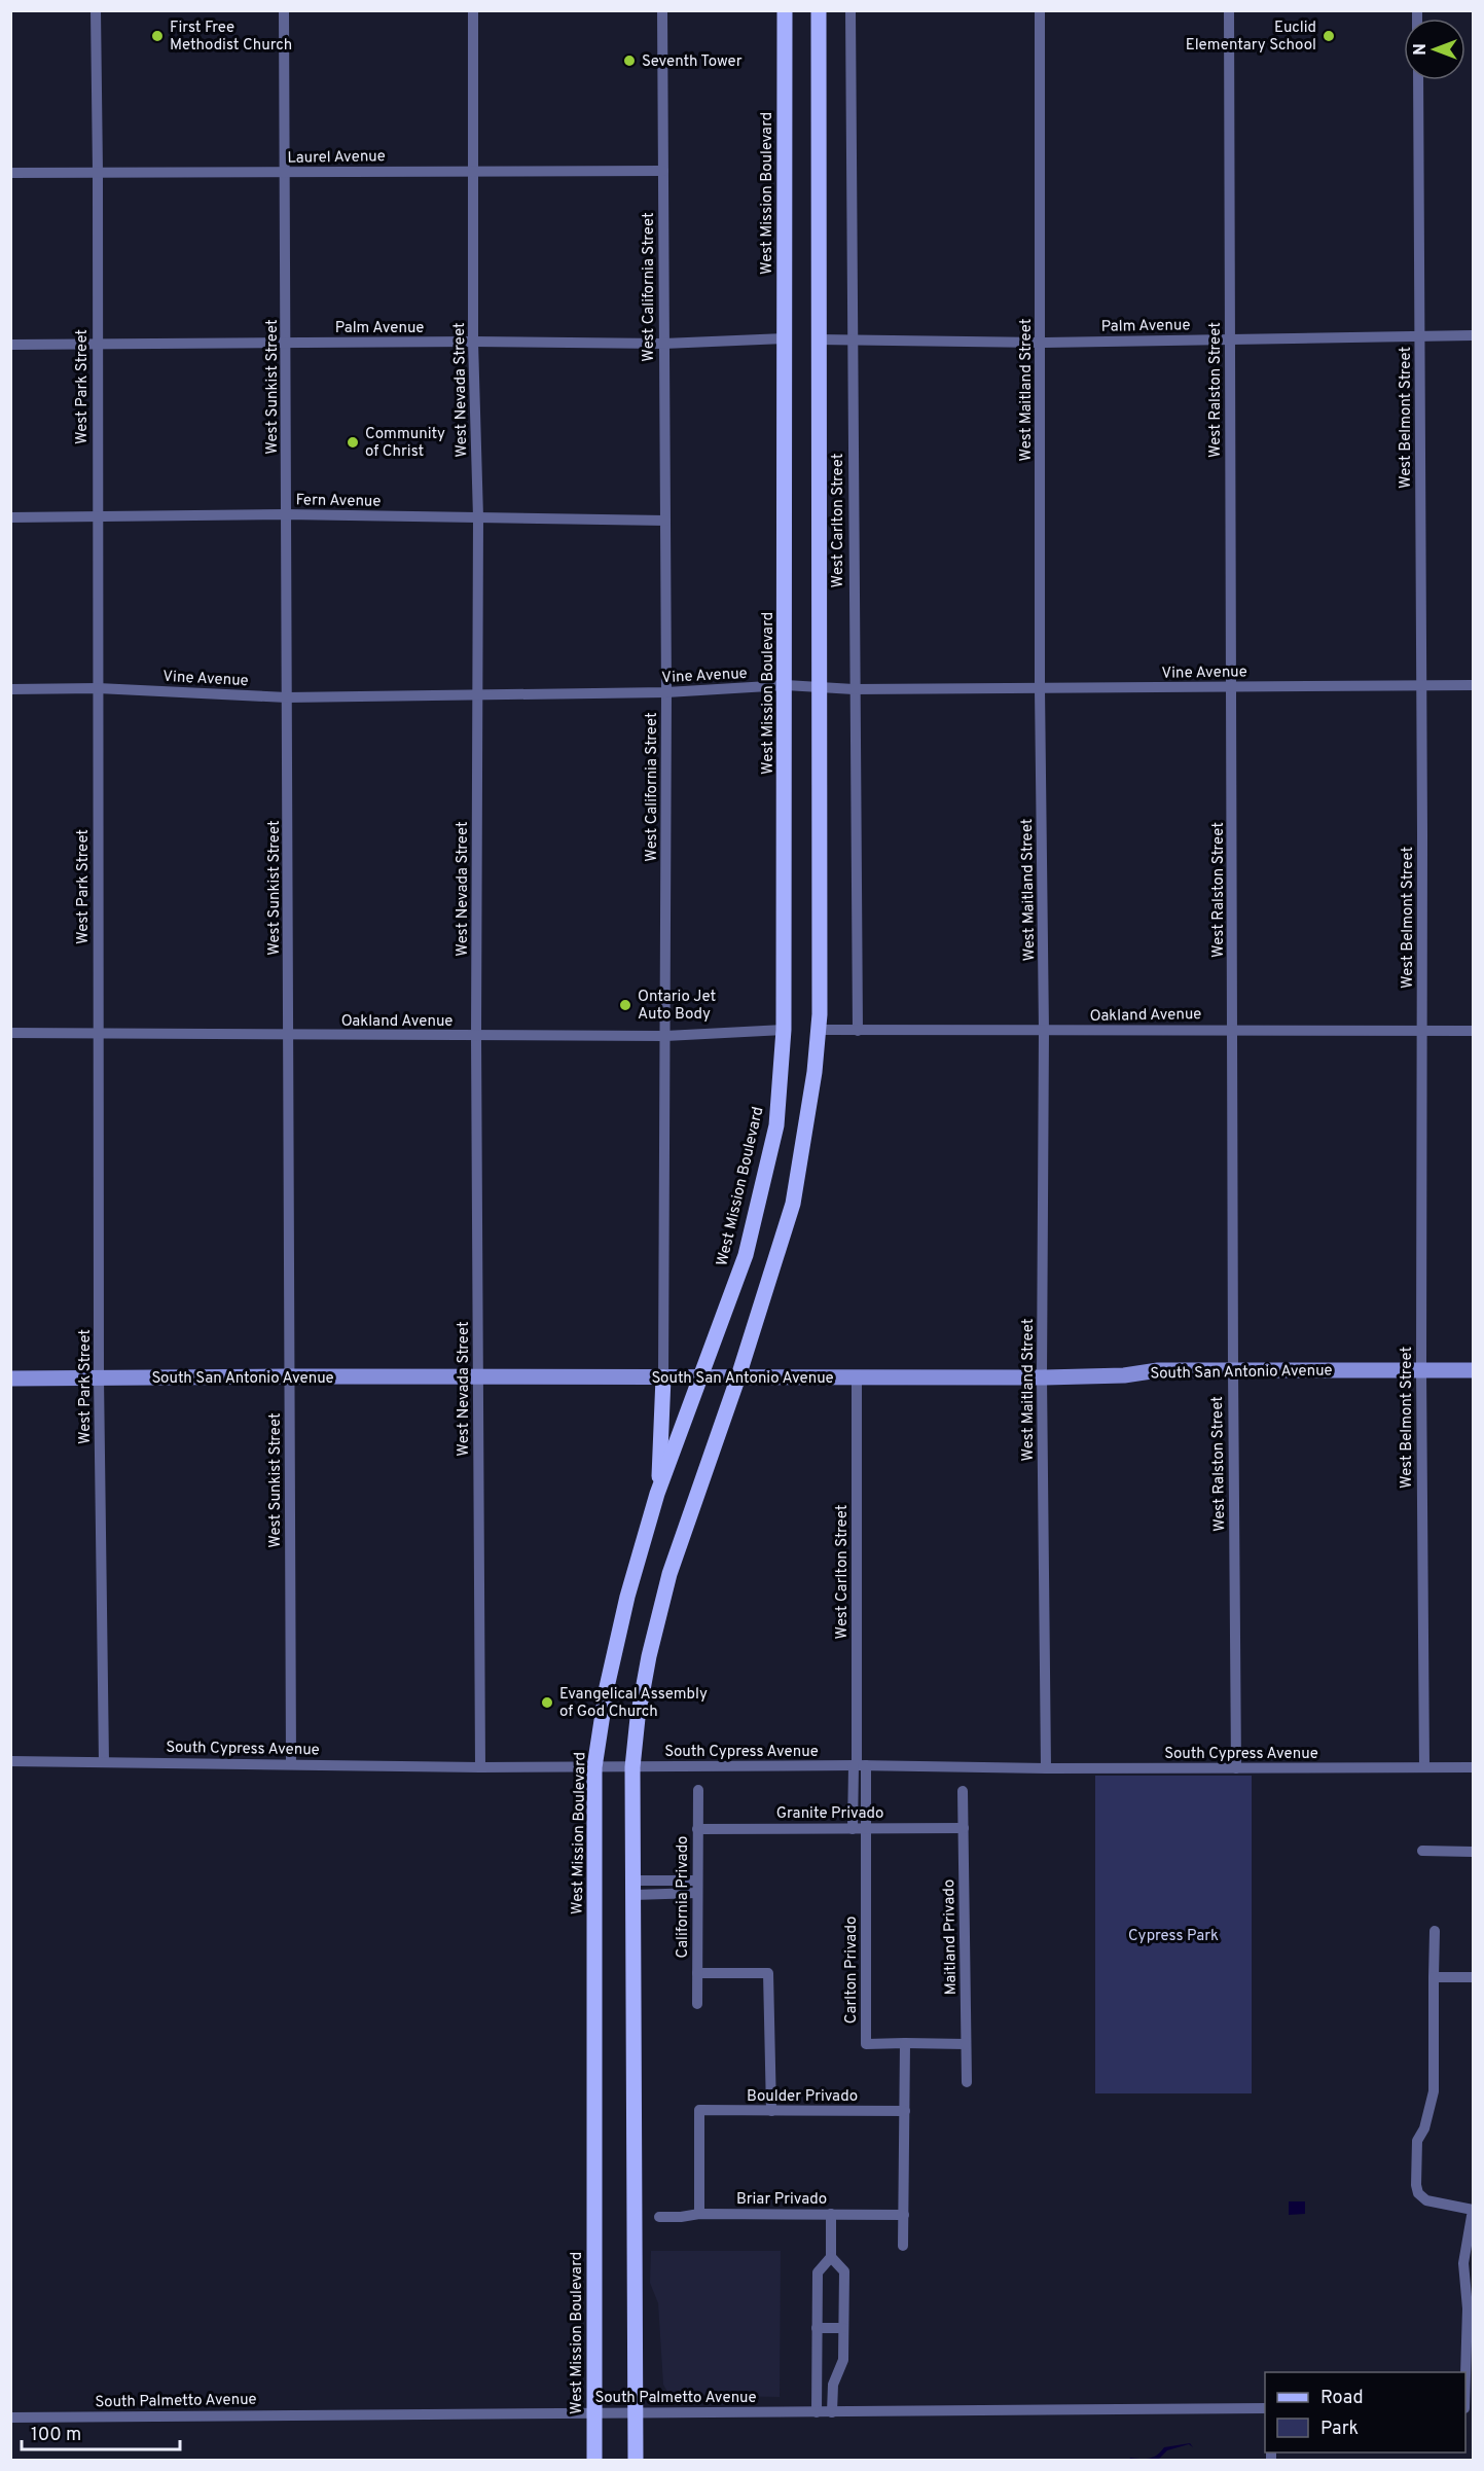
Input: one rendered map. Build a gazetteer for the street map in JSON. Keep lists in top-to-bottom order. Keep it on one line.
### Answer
{"streets":{"main road":["West Mission Boulevard"],"street":["Laurel Avenue","West California Street","Palm Avenue","West Park Street","West Sunkist Street","West Nevada Street","West Maitland Street","West Ralston Street","West Belmont Street","Fern Avenue","West Carlton Street","Vine Avenue","Oakland Avenue","South San Antonio Avenue","South Cypress Avenue","Granite Privado","California Privado","Maitland Privado","Carlton Privado","Boulder Privado","Briar Privado","South Palmetto Avenue"]},"crossings":[["Laurel Avenue","West California Street"],["Laurel Avenue","West Park Street"],["Laurel Avenue","West Sunkist Street"],["Laurel Avenue","West Nevada Street"],["West Mission Boulevard","Palm Avenue"],["West Mission Boulevard","Vine Avenue"],["West Mission Boulevard","Oakland Avenue"],["West Mission Boulevard","South San Antonio Avenue"],["West Mission Boulevard","South Cypress Avenue"],["West Mission Boulevard","South Palmetto Avenue"],["West California Street","Palm Avenue"],["West California Street","Fern Avenue"],["West California Street","Vine Avenue"],["West California Street","Oakland Avenue"],["West California Street","South San Antonio Avenue"],["Palm Avenue","West Park Street"],["Palm Avenue","West Sunkist Street"],["Palm Avenue","West Nevada Street"],["Palm Avenue","West Maitland Street"],["Palm Avenue","West Ralston Street"],["Palm Avenue","West Belmont Street"],["Palm Avenue","West Carlton Street"],["West Park Street","Fern Avenue"],["West Park Street","Vine Avenue"],["West Park Street","Oakland Avenue"],["West Park Street","South San Antonio Avenue"],["West Park Street","South Cypress Avenue"],["West Sunkist Street","Fern Avenue"],["West Sunkist Street","Vine Avenue"],["West Sunkist Street","Oakland Avenue"],["West Sunkist Street","South San Antonio Avenue"],["West Sunkist Street","South Cypress Avenue"],["West Nevada Street","Fern Avenue"],["West Nevada Street","Vine Avenue"],["West Nevada Street","Oakland Avenue"],["West Nevada Street","South San Antonio Avenue"],["West Nevada Street","South Cypress Avenue"],["West Maitland Street","Vine Avenue"],["West Maitland Street","Oakland Avenue"],["West Maitland Street","South San Antonio Avenue"],["West Maitland Street","South Cypress Avenue"],["West Ralston Street","Vine Avenue"],["West Ralston Street","Oakland Avenue"],["West Ralston Street","South San Antonio Avenue"],["West Ralston Street","South Cypress Avenue"],["West Belmont Street","Vine Avenue"],["West Belmont Street","Oakland Avenue"],["West Belmont Street","South San Antonio Avenue"],["West Belmont Street","South Cypress Avenue"],["West Carlton Street","Vine Avenue"],["West Carlton Street","Oakland Avenue"],["West Carlton Street","South San Antonio Avenue"],["West Carlton Street","South Cypress Avenue"],["West Carlton Street","Carlton Privado"],["South Cypress Avenue","Carlton Privado"],["Granite Privado","California Privado"],["Granite Privado","Maitland Privado"],["Granite Privado","Carlton Privado"],["Boulder Privado","Briar Privado"]],"parks":["Cypress Park"],"places":["First Free Methodist Church","Euclid Elementary School","Seventh Tower","Community of Christ","Ontario Jet Auto Body","Evangelical Assembly of God Church"],"legend":["Road","Park"],"scale_bar":"100 m","north":"left"}
